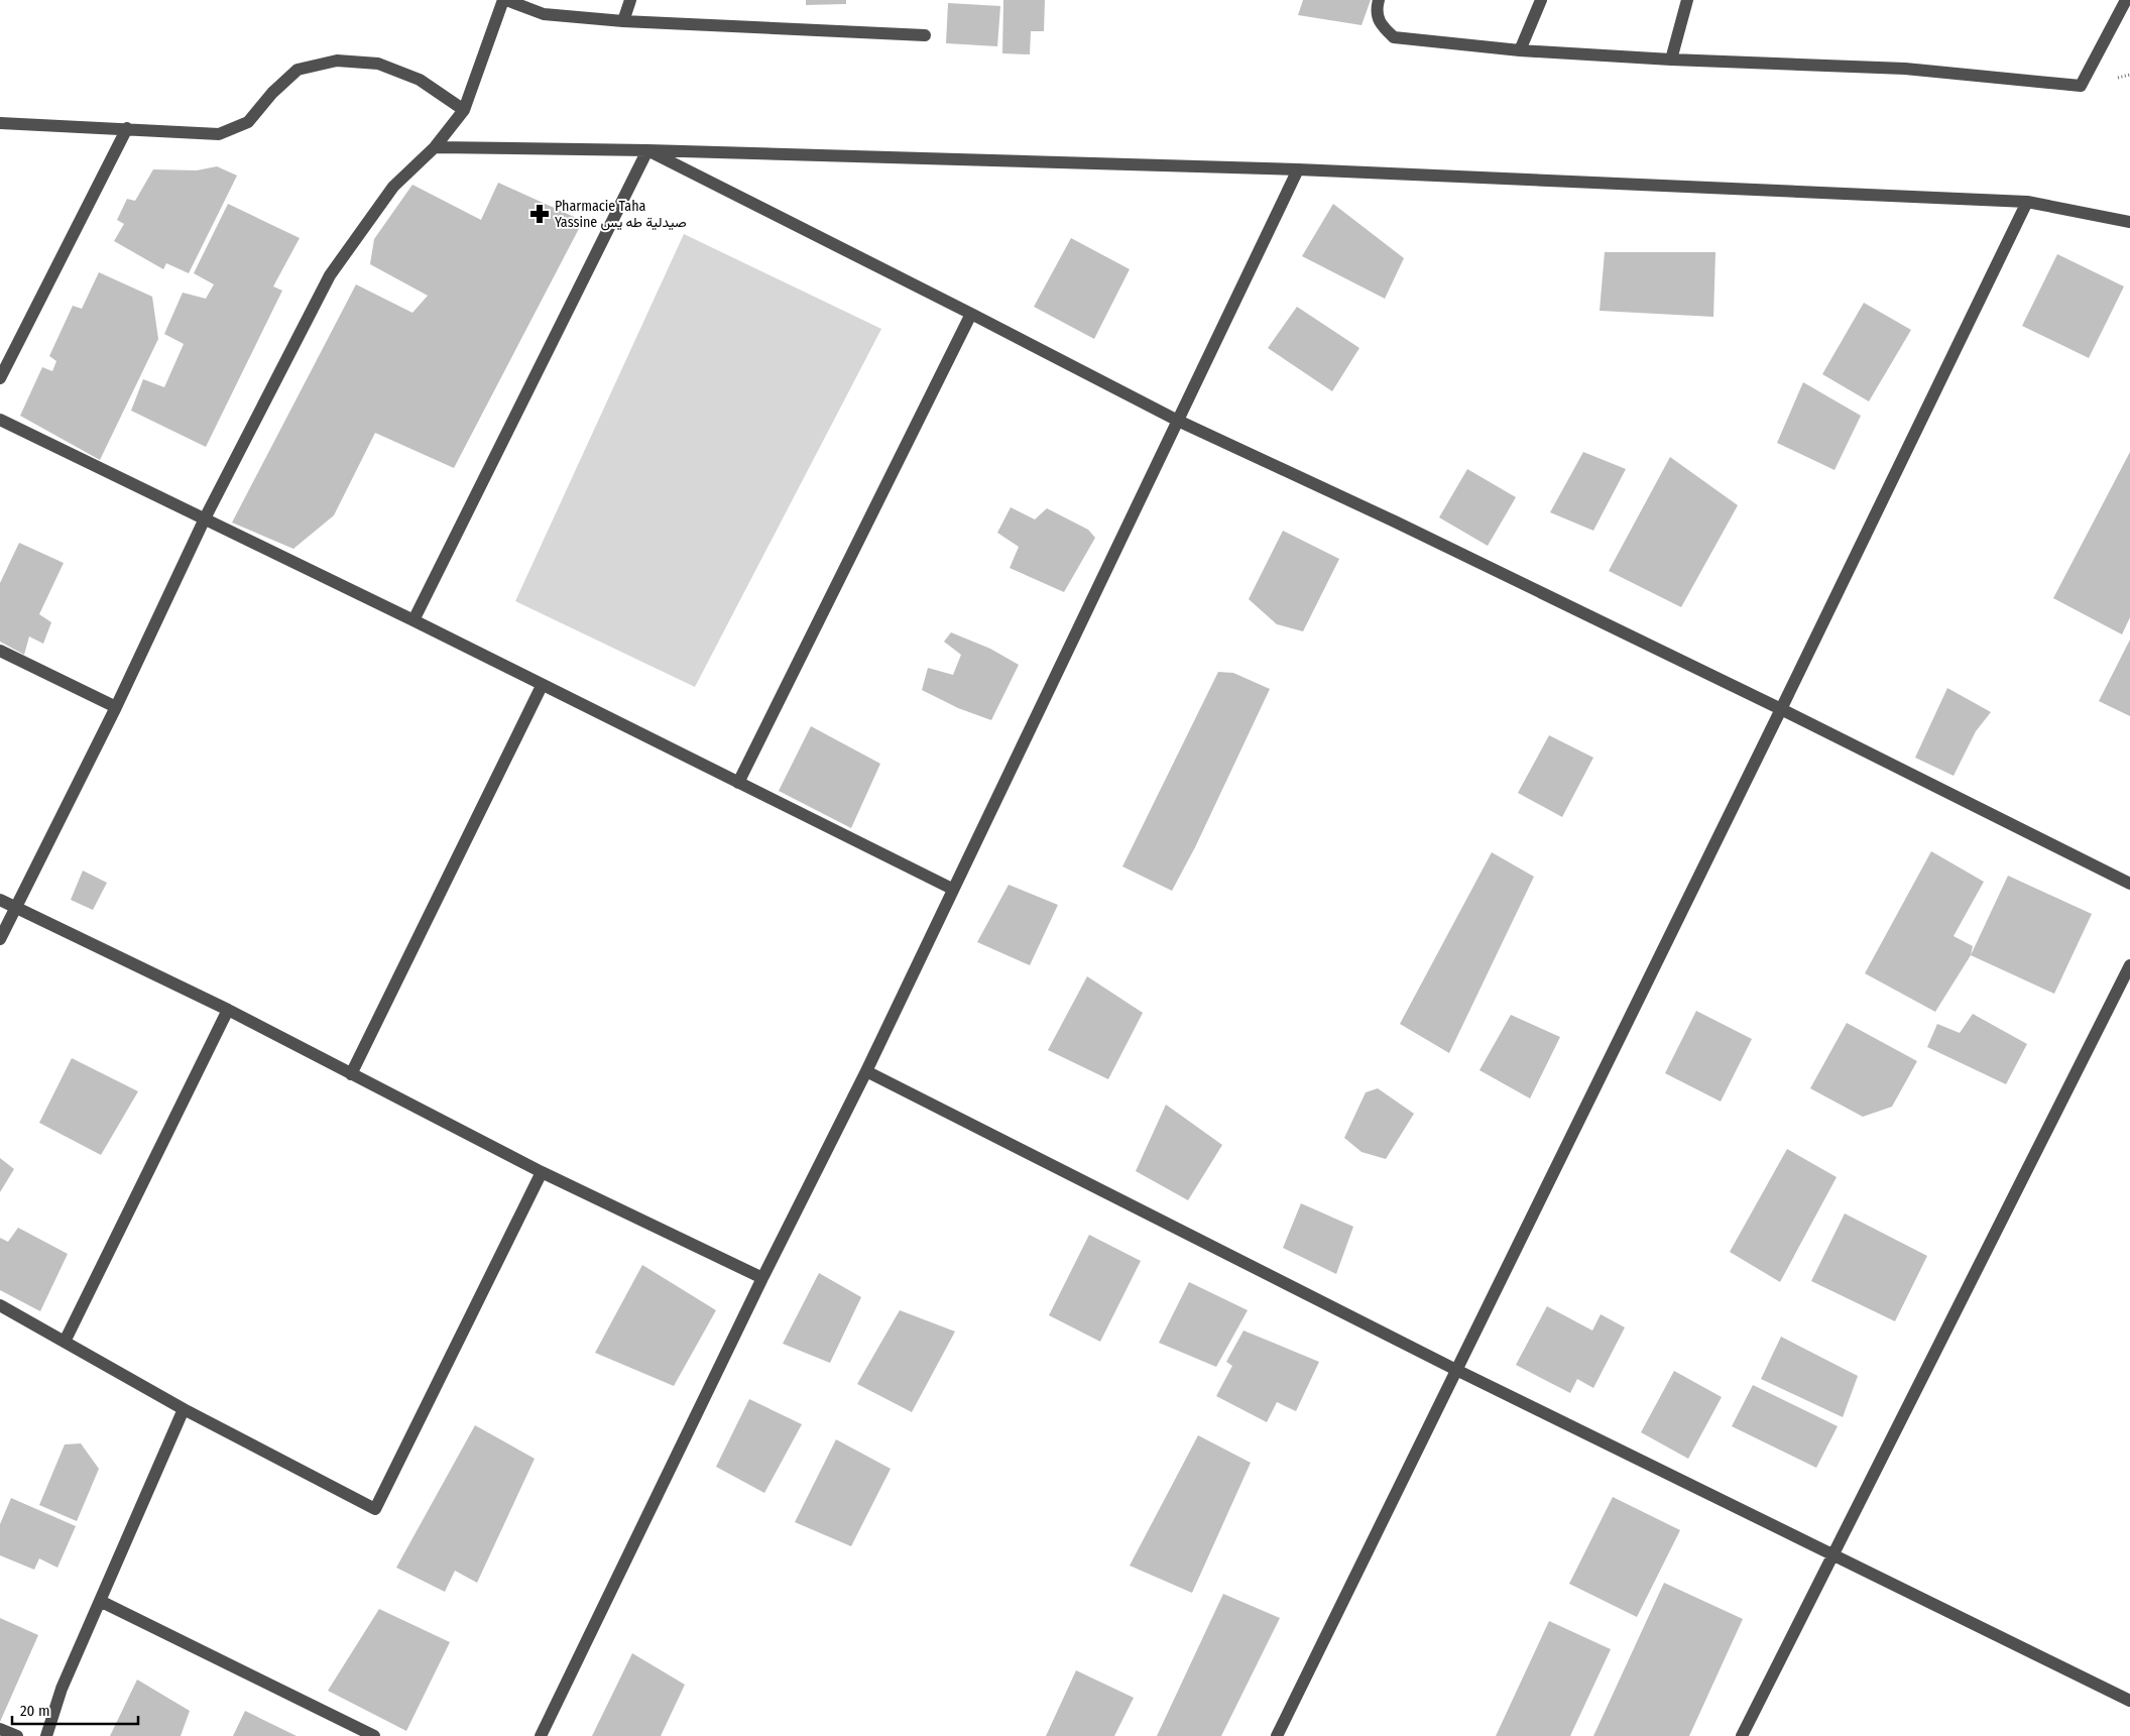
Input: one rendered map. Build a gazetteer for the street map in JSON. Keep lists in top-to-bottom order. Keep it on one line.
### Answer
{"places":{"pharmacy":["Pharmacie Taha Yassine صيدلية طه يس"]},"scale_bar":"20 m"}
